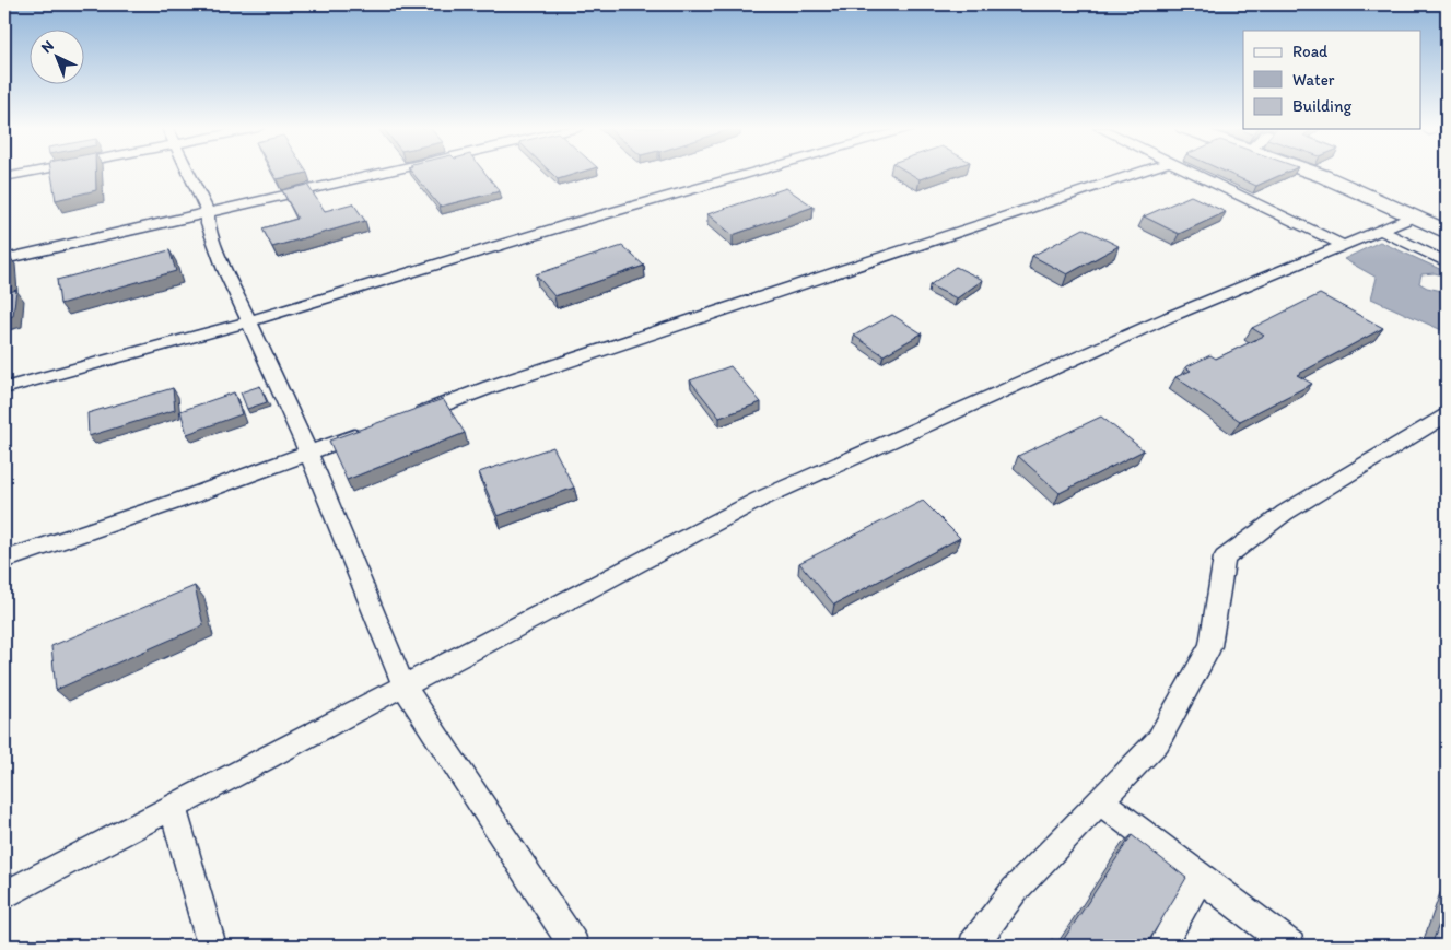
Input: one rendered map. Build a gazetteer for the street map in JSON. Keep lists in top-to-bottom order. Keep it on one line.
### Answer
{"legend":["Road","Water","Building"],"north":"top left"}
